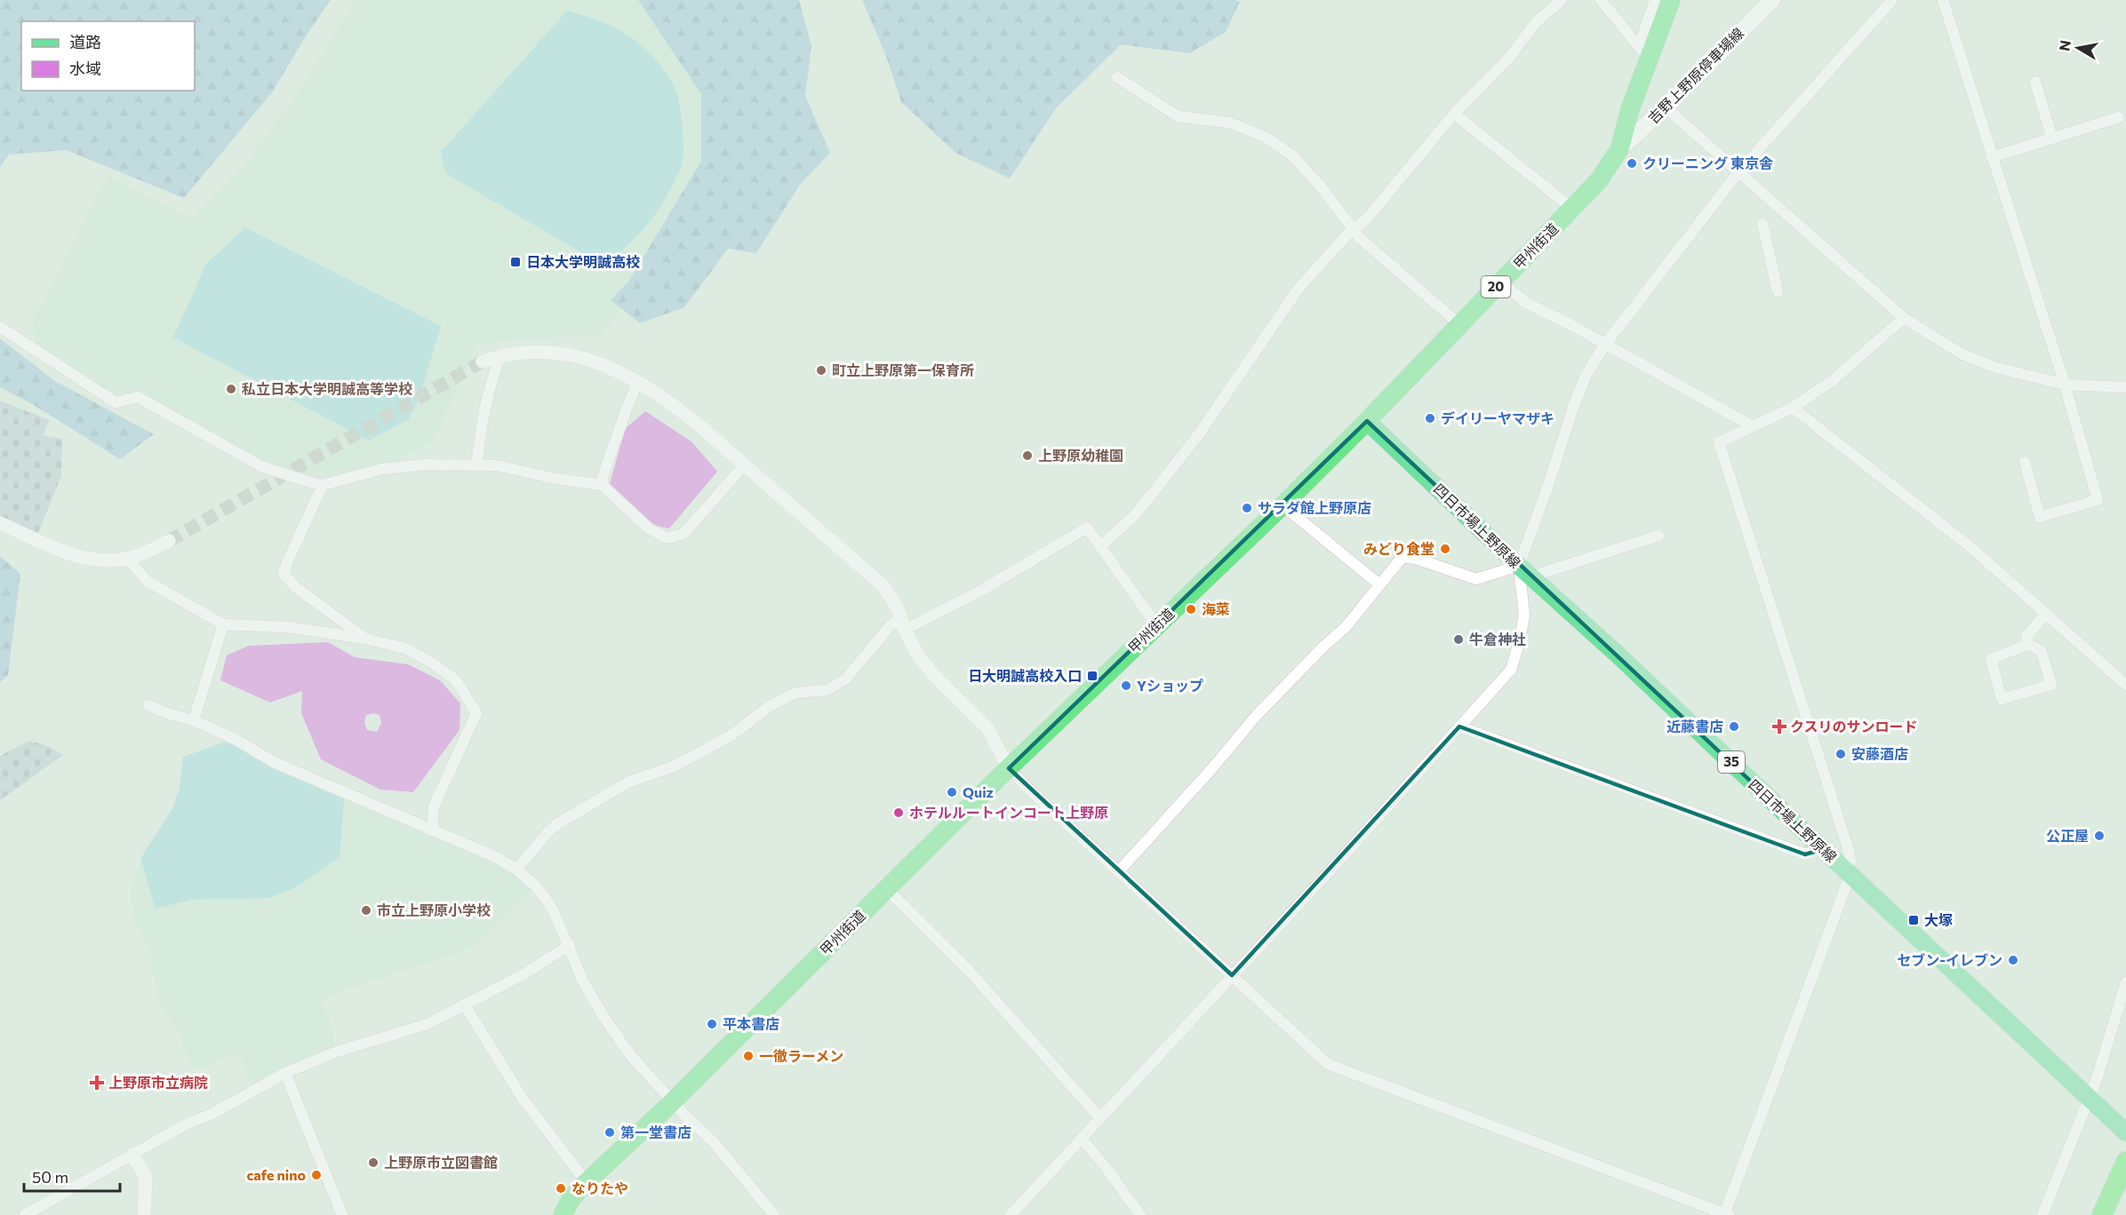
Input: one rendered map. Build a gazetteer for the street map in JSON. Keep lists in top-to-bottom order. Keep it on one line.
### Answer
{"streets":{"highway":["甲州街道","20"],"main road":["吉野上野原停車場線","四日市場上野原線","35"]},"crossings":[["吉野上野原停車場線","甲州街道"],["甲州街道","四日市場上野原線"]],"places":{"other":["クリーニング 東京舎","町立上野原第一保育所","私立日本大学明誠高等学校","デイリーヤマザキ","上野原幼稚園","サラダ館上野原店","みどり食堂","海菜","牛倉神社","Yショップ","近藤書店","安藤酒店","Quiz","ホテルルートインコート上野原","公正屋","市立上野原小学校","セブン-イレブン","平本書店","一徹ラーメン","第一堂書店","上野原市立図書館","cafe nino","なりたや"],"transit":["日本大学明誠高校","日大明誠高校入口","大塚"],"health":["クスリのサンロード","上野原市立病院"]},"legend":["道路","水域"],"scale_bar":"50 m","north":"left"}
